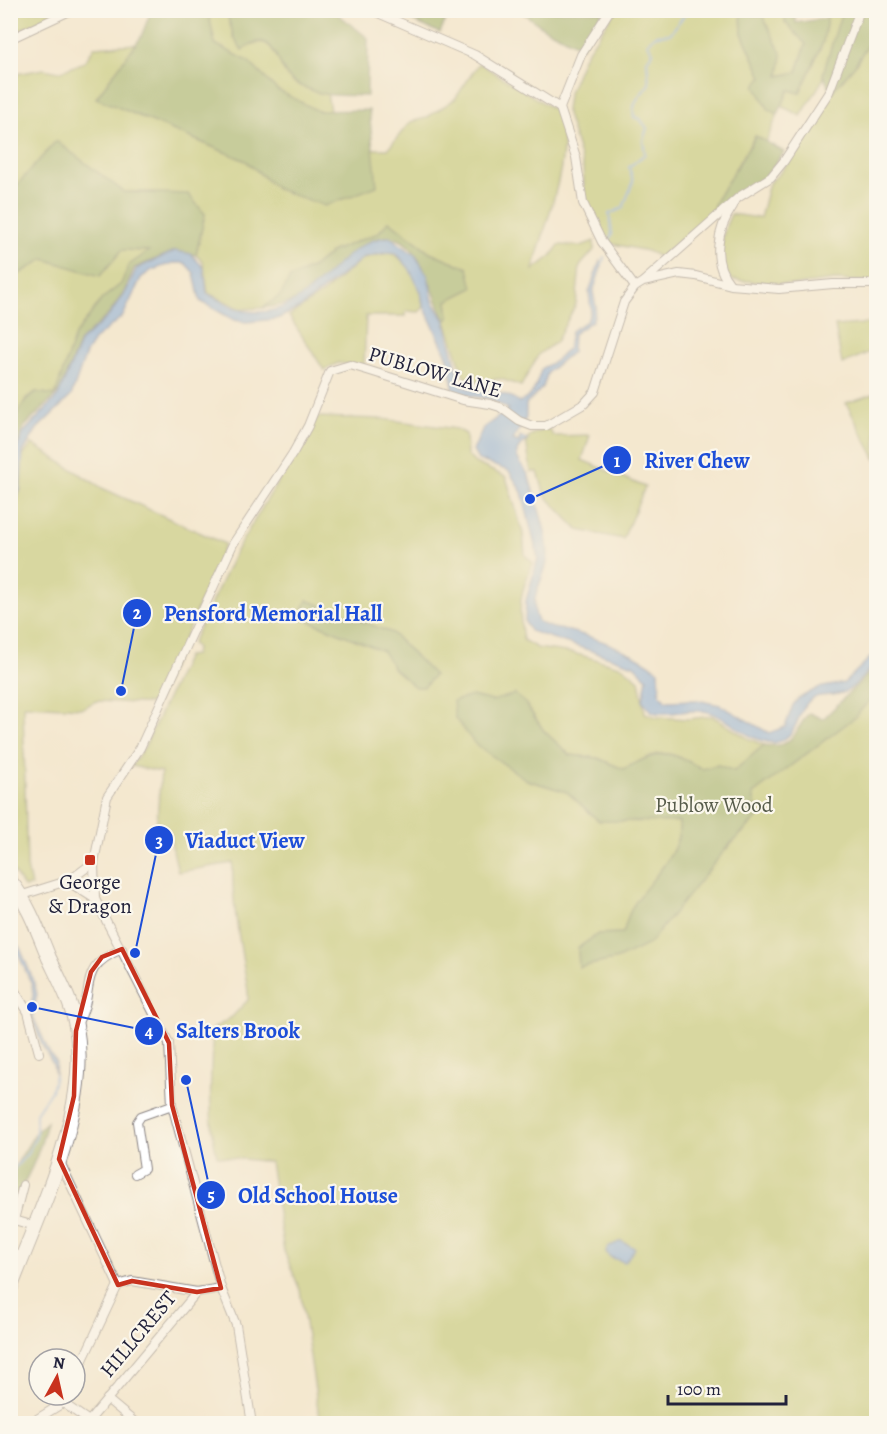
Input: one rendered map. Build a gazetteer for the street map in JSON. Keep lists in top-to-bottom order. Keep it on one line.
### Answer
{"streets":{"street":["PUBLOW LANE","HILLCREST"]},"parks":["Publow Wood"],"places":{"other":["River Chew","Pensford Memorial Hall","Viaduct View","Salters Brook","Old School House"],"transit":["George & Dragon"]},"scale_bar":"100 m","north":"top"}
